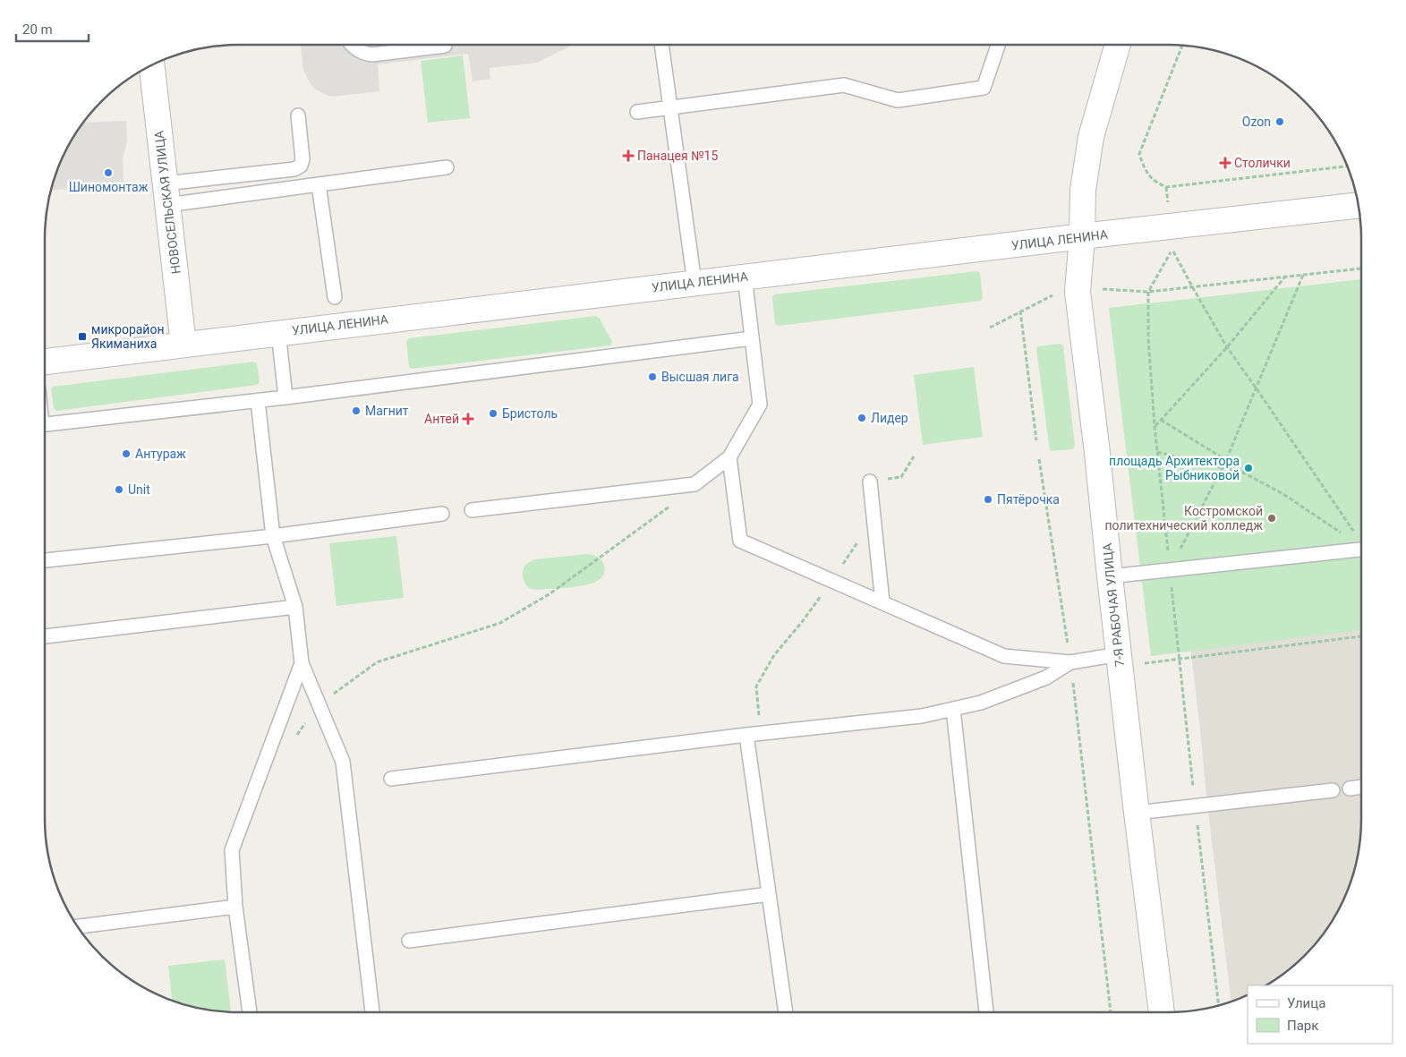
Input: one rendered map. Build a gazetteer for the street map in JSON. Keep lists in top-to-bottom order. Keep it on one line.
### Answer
{"streets":{"main road":["НОВОСЕЛЬСКАЯ УЛИЦА","УЛИЦА ЛЕНИНА","7-Я РАБОЧАЯ УЛИЦА"]},"crossings":[["НОВОСЕЛЬСКАЯ УЛИЦА","УЛИЦА ЛЕНИНА"],["УЛИЦА ЛЕНИНА","7-Я РАБОЧАЯ УЛИЦА"]],"places":{"other":["Ozon","Шиномонтаж","Высшая лига","Магнит","Бристоль","Лидер","Антураж","площадь Архитектора Рыбниковой","Unit","Пятёрочка","Костромской политехнический колледж"],"health":["Панацея №15","Столички","Антей"],"transit":["микрорайон Якиманиха"]},"legend":["Улица","Парк"],"scale_bar":"20 m"}
